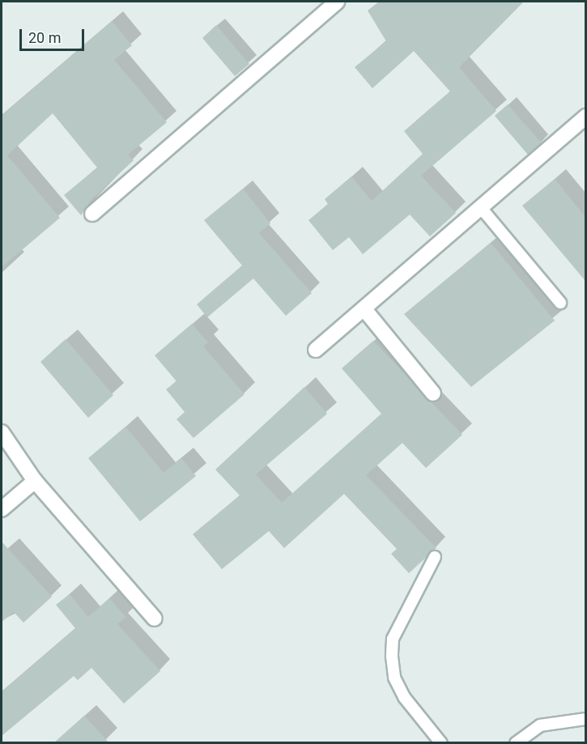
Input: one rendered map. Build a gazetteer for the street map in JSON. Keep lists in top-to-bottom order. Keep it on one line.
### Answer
{"scale_bar":"20 m"}
